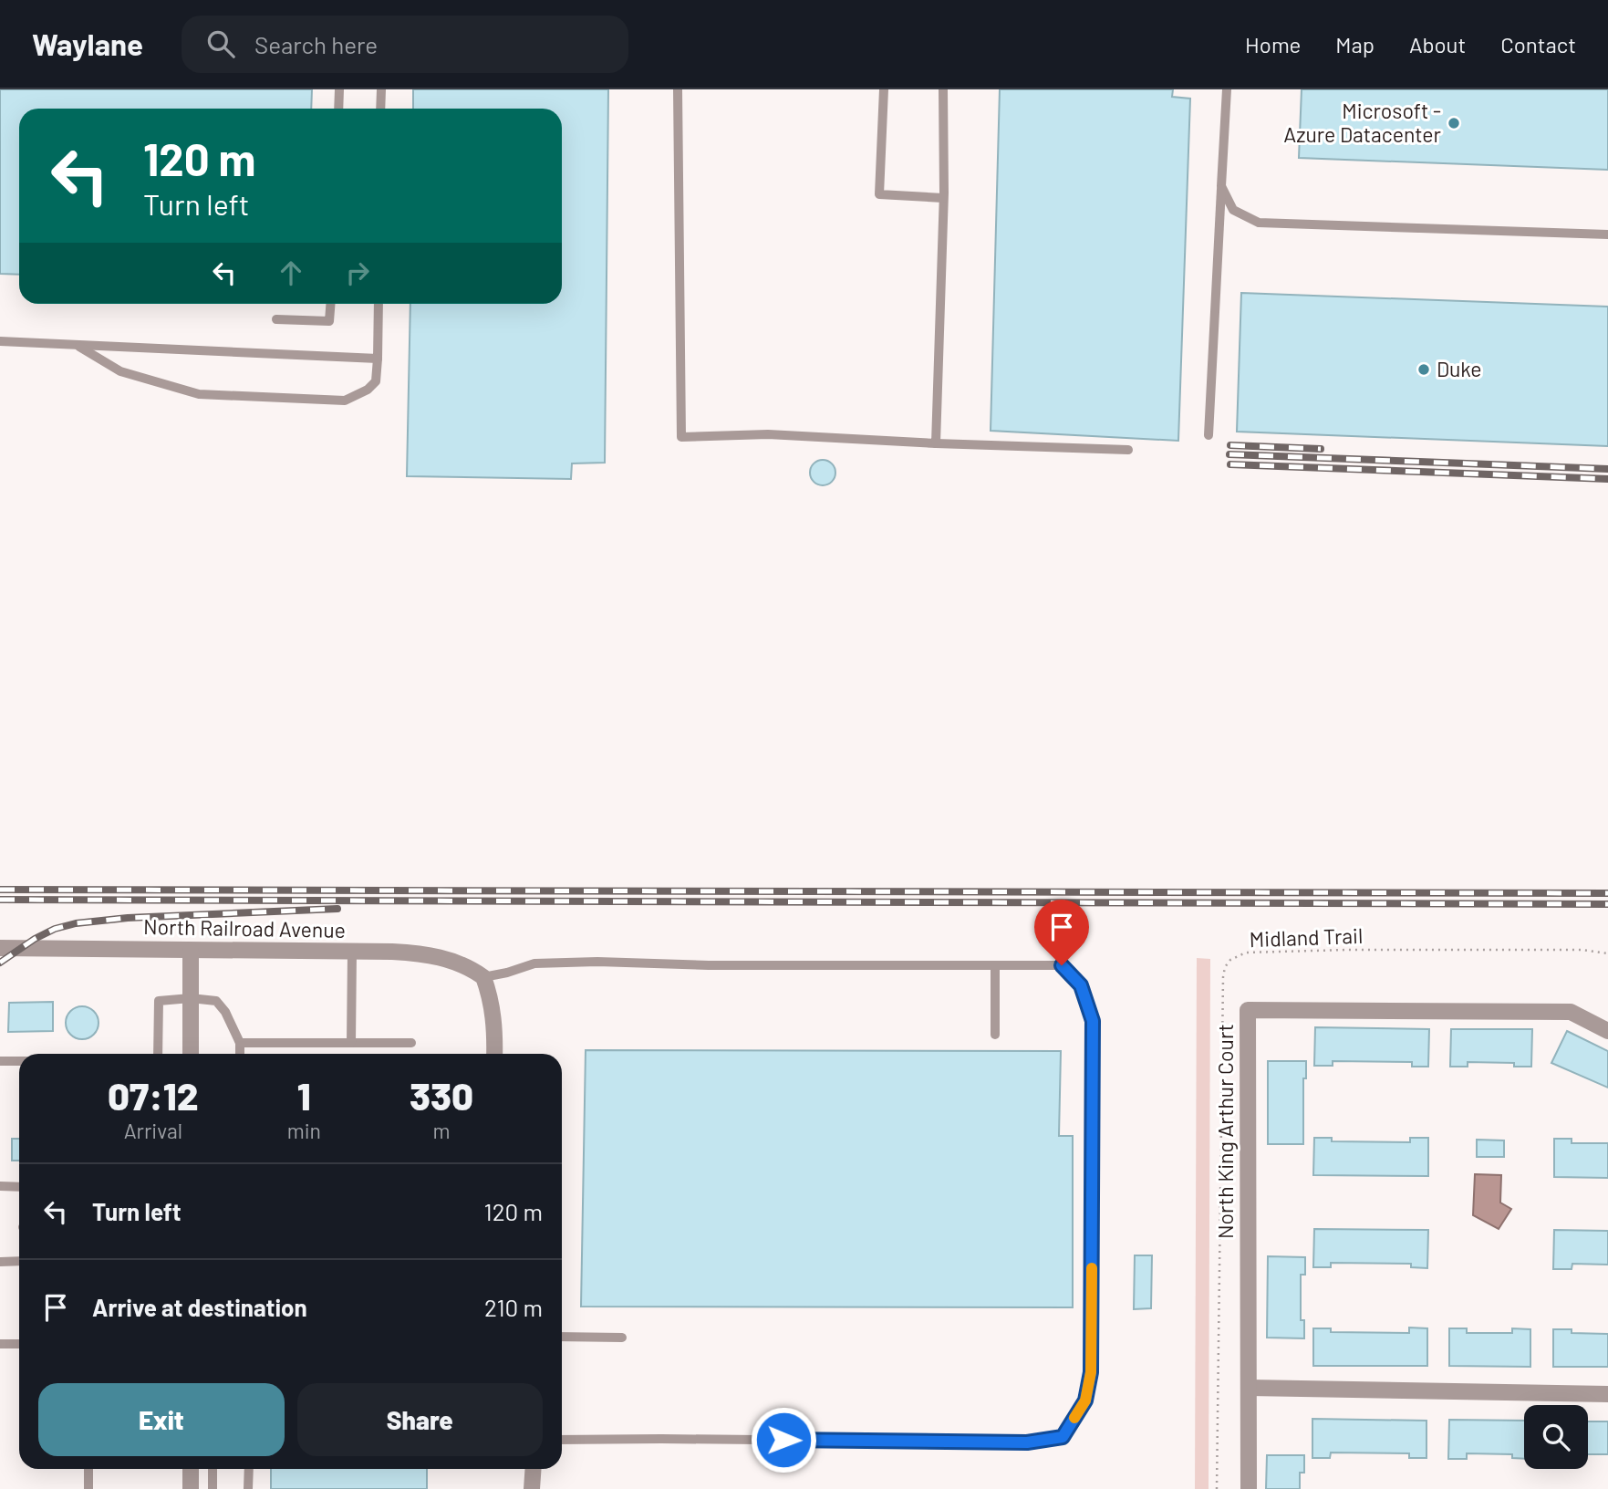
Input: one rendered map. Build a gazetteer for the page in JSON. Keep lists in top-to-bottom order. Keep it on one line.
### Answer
{"streets":{"street":["North Railroad Avenue","North King Arthur Court"],"path":["Midland Trail"]},"places":["Microsoft - Azure Datacenter","Duke"],"page":{"header":"Waylane","search":"Search here","nav":["Home","Map","About","Contact"],"turn":["120 m","Turn left"],"eta":["07:12","Arrival","1","min","330","m"],"list":[{"name":"Turn left","value":"120 m"},{"name":"Arrive at destination","value":"210 m"}],"buttons":["Exit","Share"]}}
